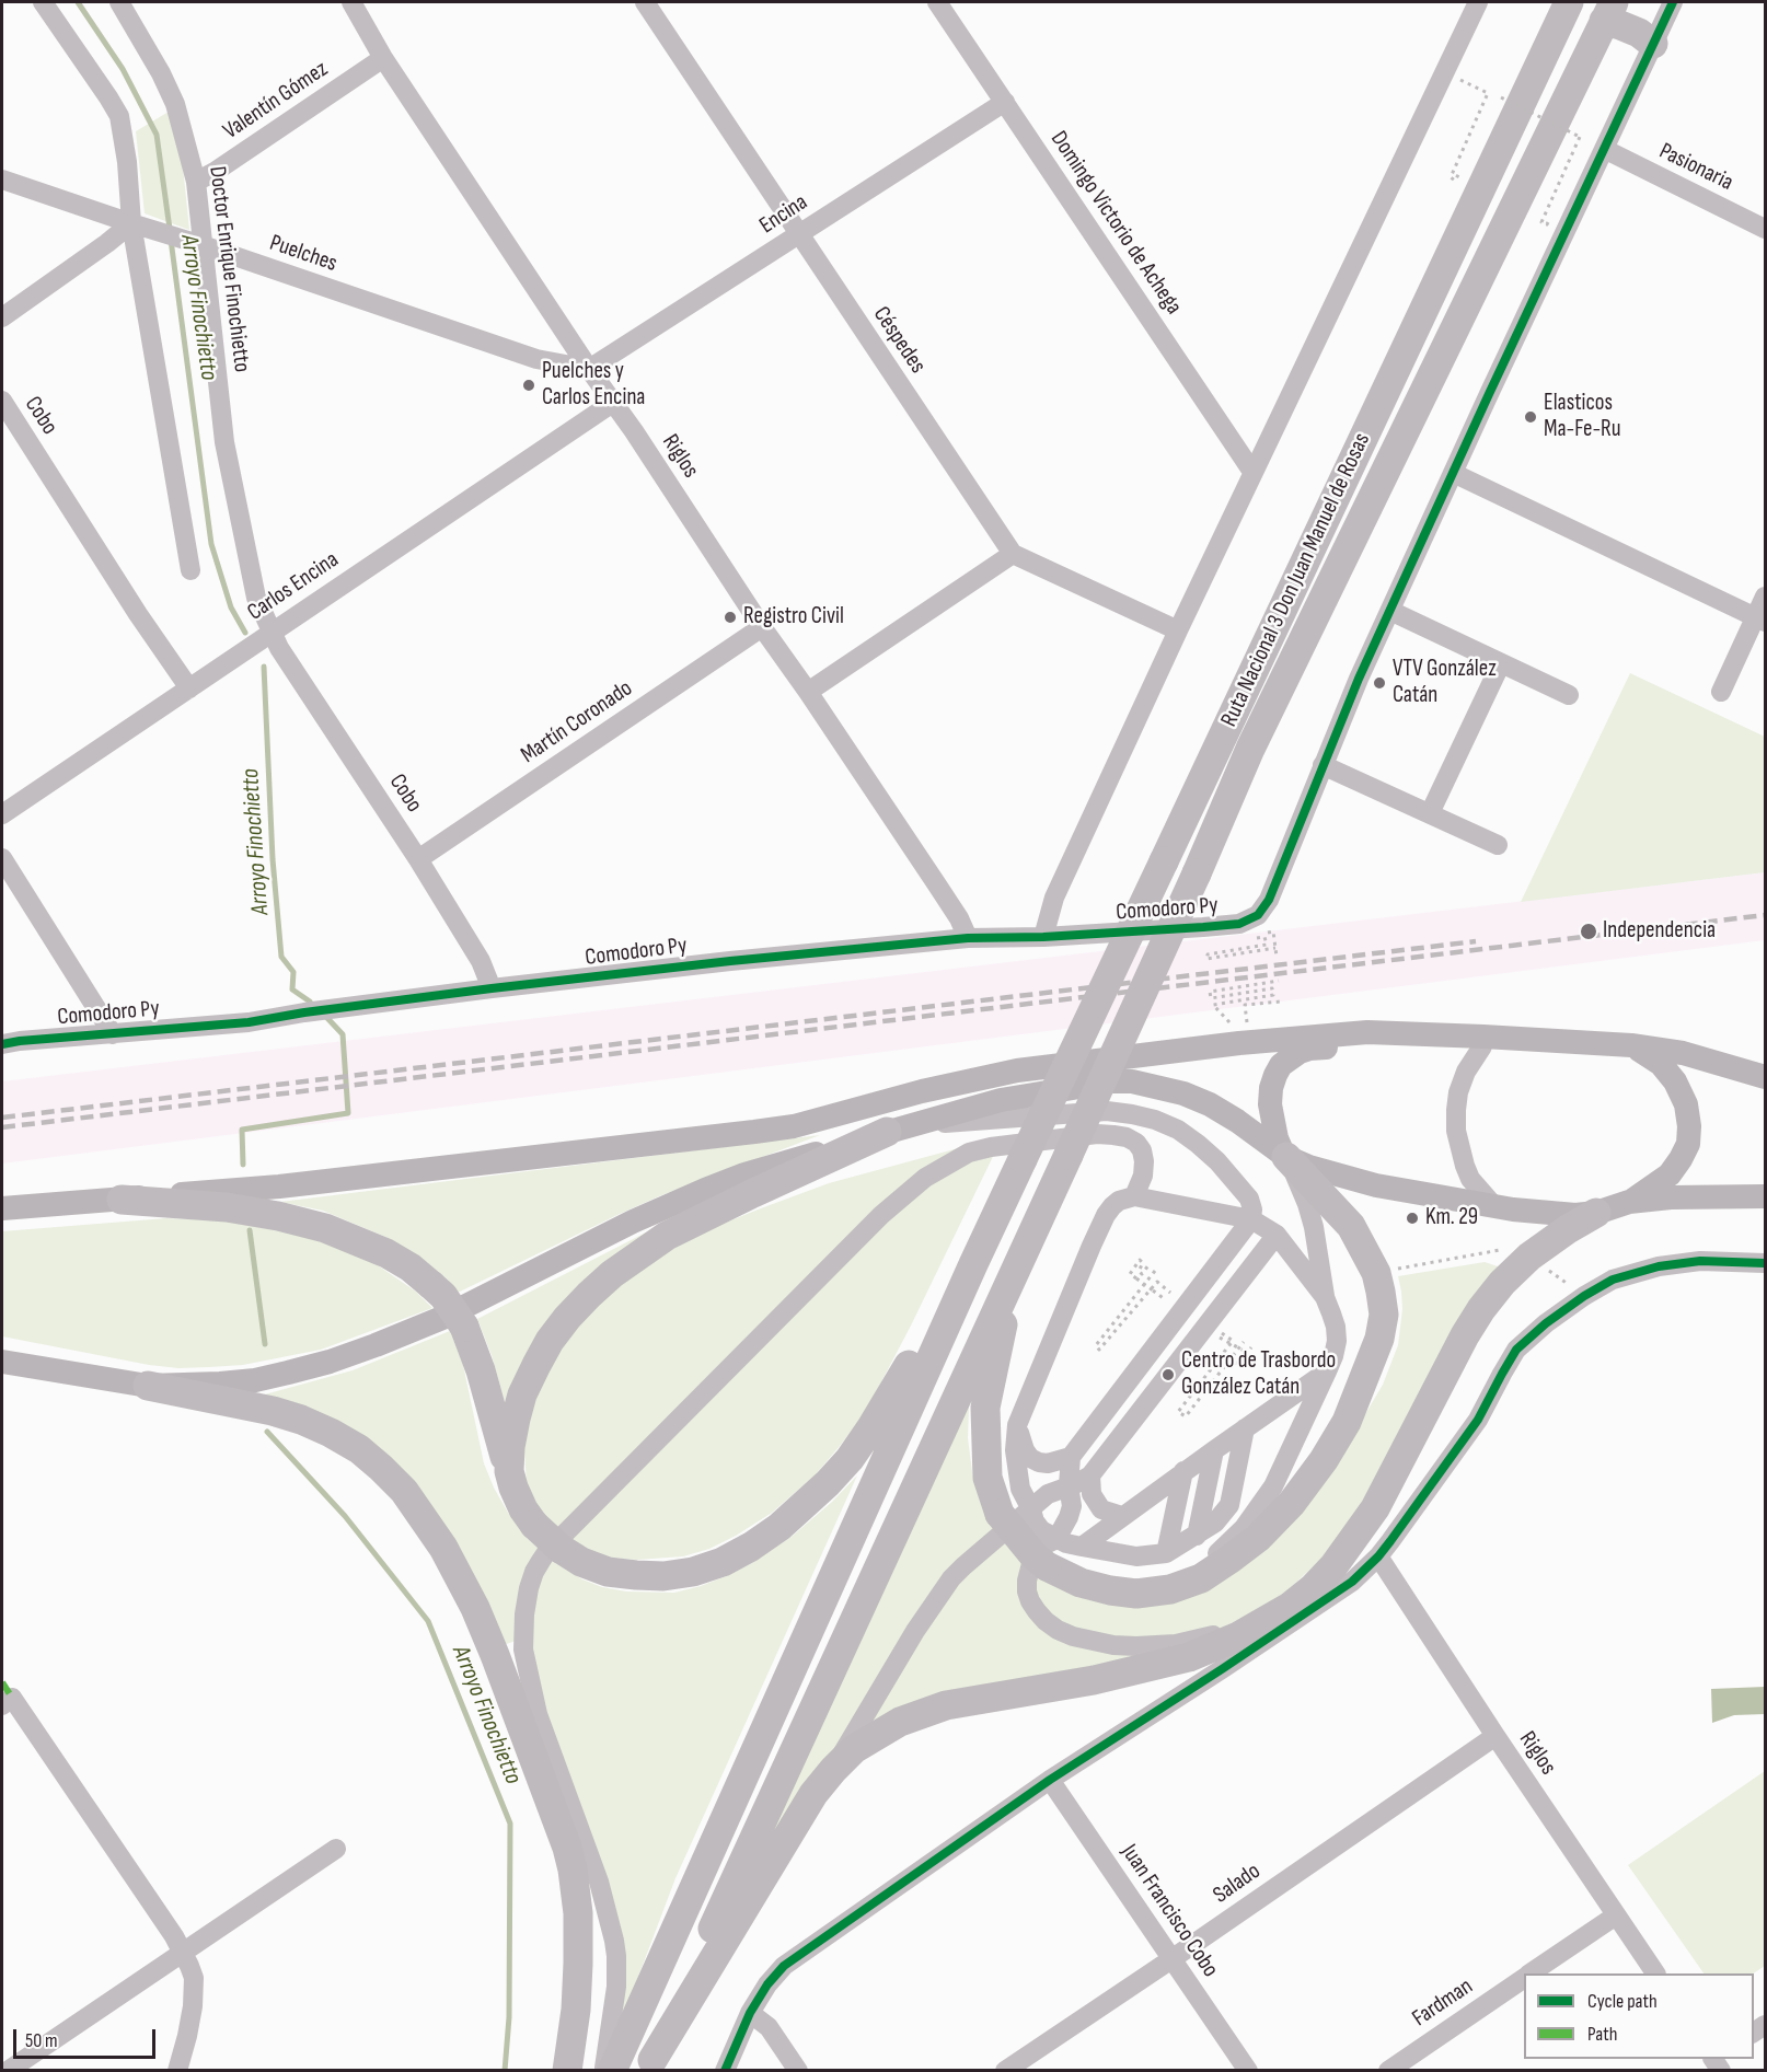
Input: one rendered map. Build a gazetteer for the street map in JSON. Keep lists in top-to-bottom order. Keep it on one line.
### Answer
{"streets":{"highway":["Ruta Nacional 3 Don Juan Manuel de Rosas"],"street":["Valentín Gómez","Pasionaria","Encina","Domingo Victorio de Achega","Puelches","Doctor Enrique Finochietto","Céspedes","Cobo","Riglos","Carlos Encina","Martín Coronado","Comodoro Py","Salado","Juan Francisco Cobo","Fardman"]},"crossings":[["Valentín Gómez","Doctor Enrique Finochietto"],["Valentín Gómez","Riglos"],["Encina","Domingo Victorio de Achega"],["Encina","Puelches"],["Encina","Céspedes"],["Encina","Riglos"],["Puelches","Doctor Enrique Finochietto"],["Puelches","Riglos"],["Doctor Enrique Finochietto","Cobo"],["Doctor Enrique Finochietto","Carlos Encina"],["Cobo","Carlos Encina"],["Cobo","Martín Coronado"],["Cobo","Comodoro Py"],["Riglos","Carlos Encina"],["Riglos","Martín Coronado"],["Riglos","Comodoro Py"],["Riglos","Salado"],["Riglos","Fardman"],["Salado","Juan Francisco Cobo"]],"water":["Arroyo Finochietto"],"places":["Puelches y Carlos Encina","Elasticos Ma-Fe-Ru","Registro Civil","VTV González Catán","Independencia","Km. 29","Centro de Trasbordo González Catán"],"legend":["Cycle path","Path"],"scale_bar":"50 m"}
